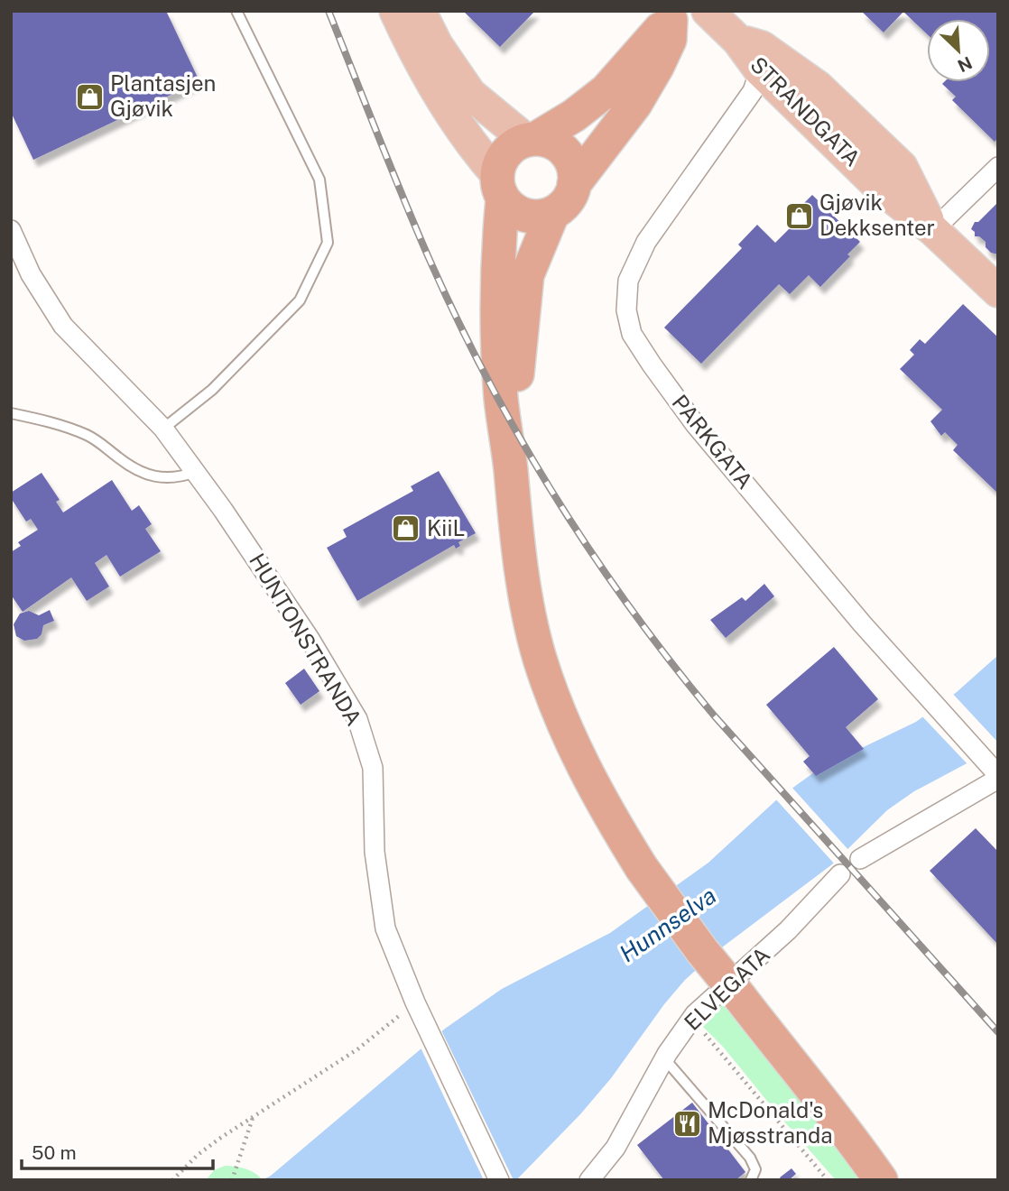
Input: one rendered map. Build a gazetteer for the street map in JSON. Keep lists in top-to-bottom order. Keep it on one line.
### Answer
{"streets":{"main road":["STRANDGATA"],"street":["PARKGATA","HUNTONSTRANDA","ELVEGATA"]},"crossings":[["STRANDGATA","PARKGATA"]],"water":["Hunnselva"],"places":{"shop":["Plantasjen Gjøvik","Gjøvik Dekksenter","KiiL"],"restaurant":["McDonald's Mjøsstranda"]},"scale_bar":"50 m","north":"bottom right"}
